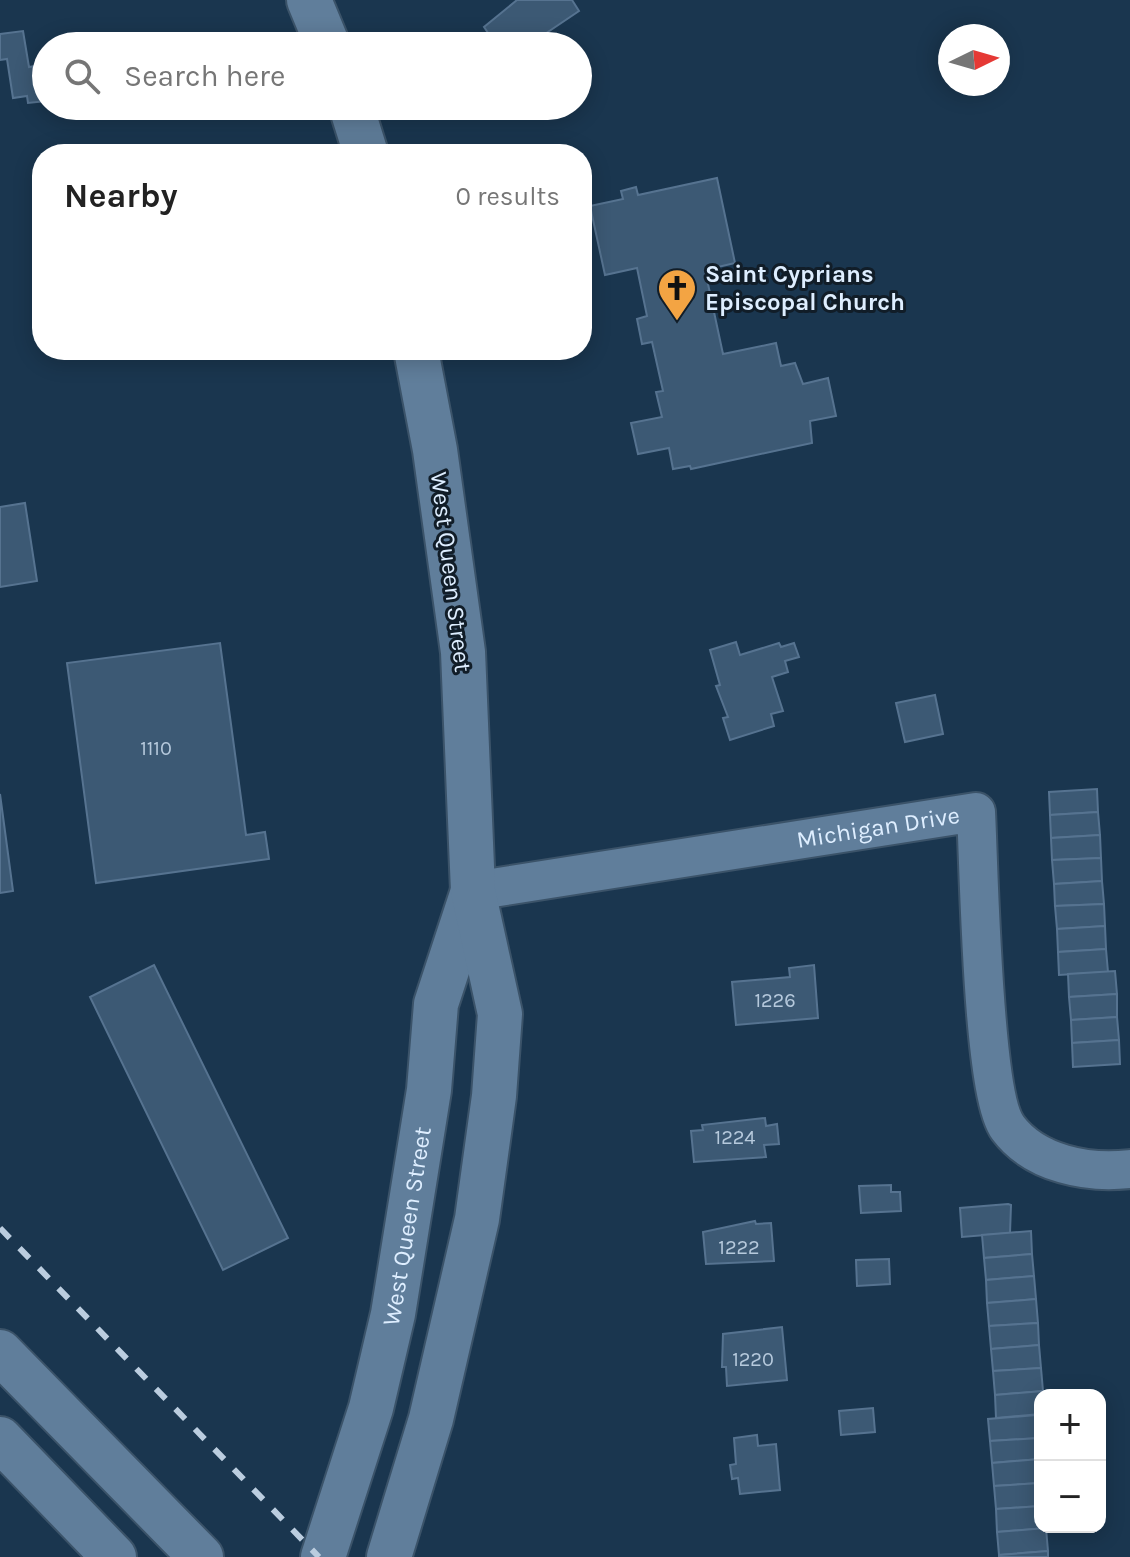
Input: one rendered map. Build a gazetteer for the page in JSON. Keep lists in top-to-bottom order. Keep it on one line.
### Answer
{"streets":{"main road":["West Queen Street"],"street":["Michigan Drive"]},"crossings":[["West Queen Street","Michigan Drive"]],"places":{"church":["Saint Cyprians Episcopal Church"]},"house_numbers":["1110","1226","1224","1222","1220"],"north":"right","page":{"search":"Search here","heading":["Nearby","0 results"],"map_buttons":["+","−"]}}
